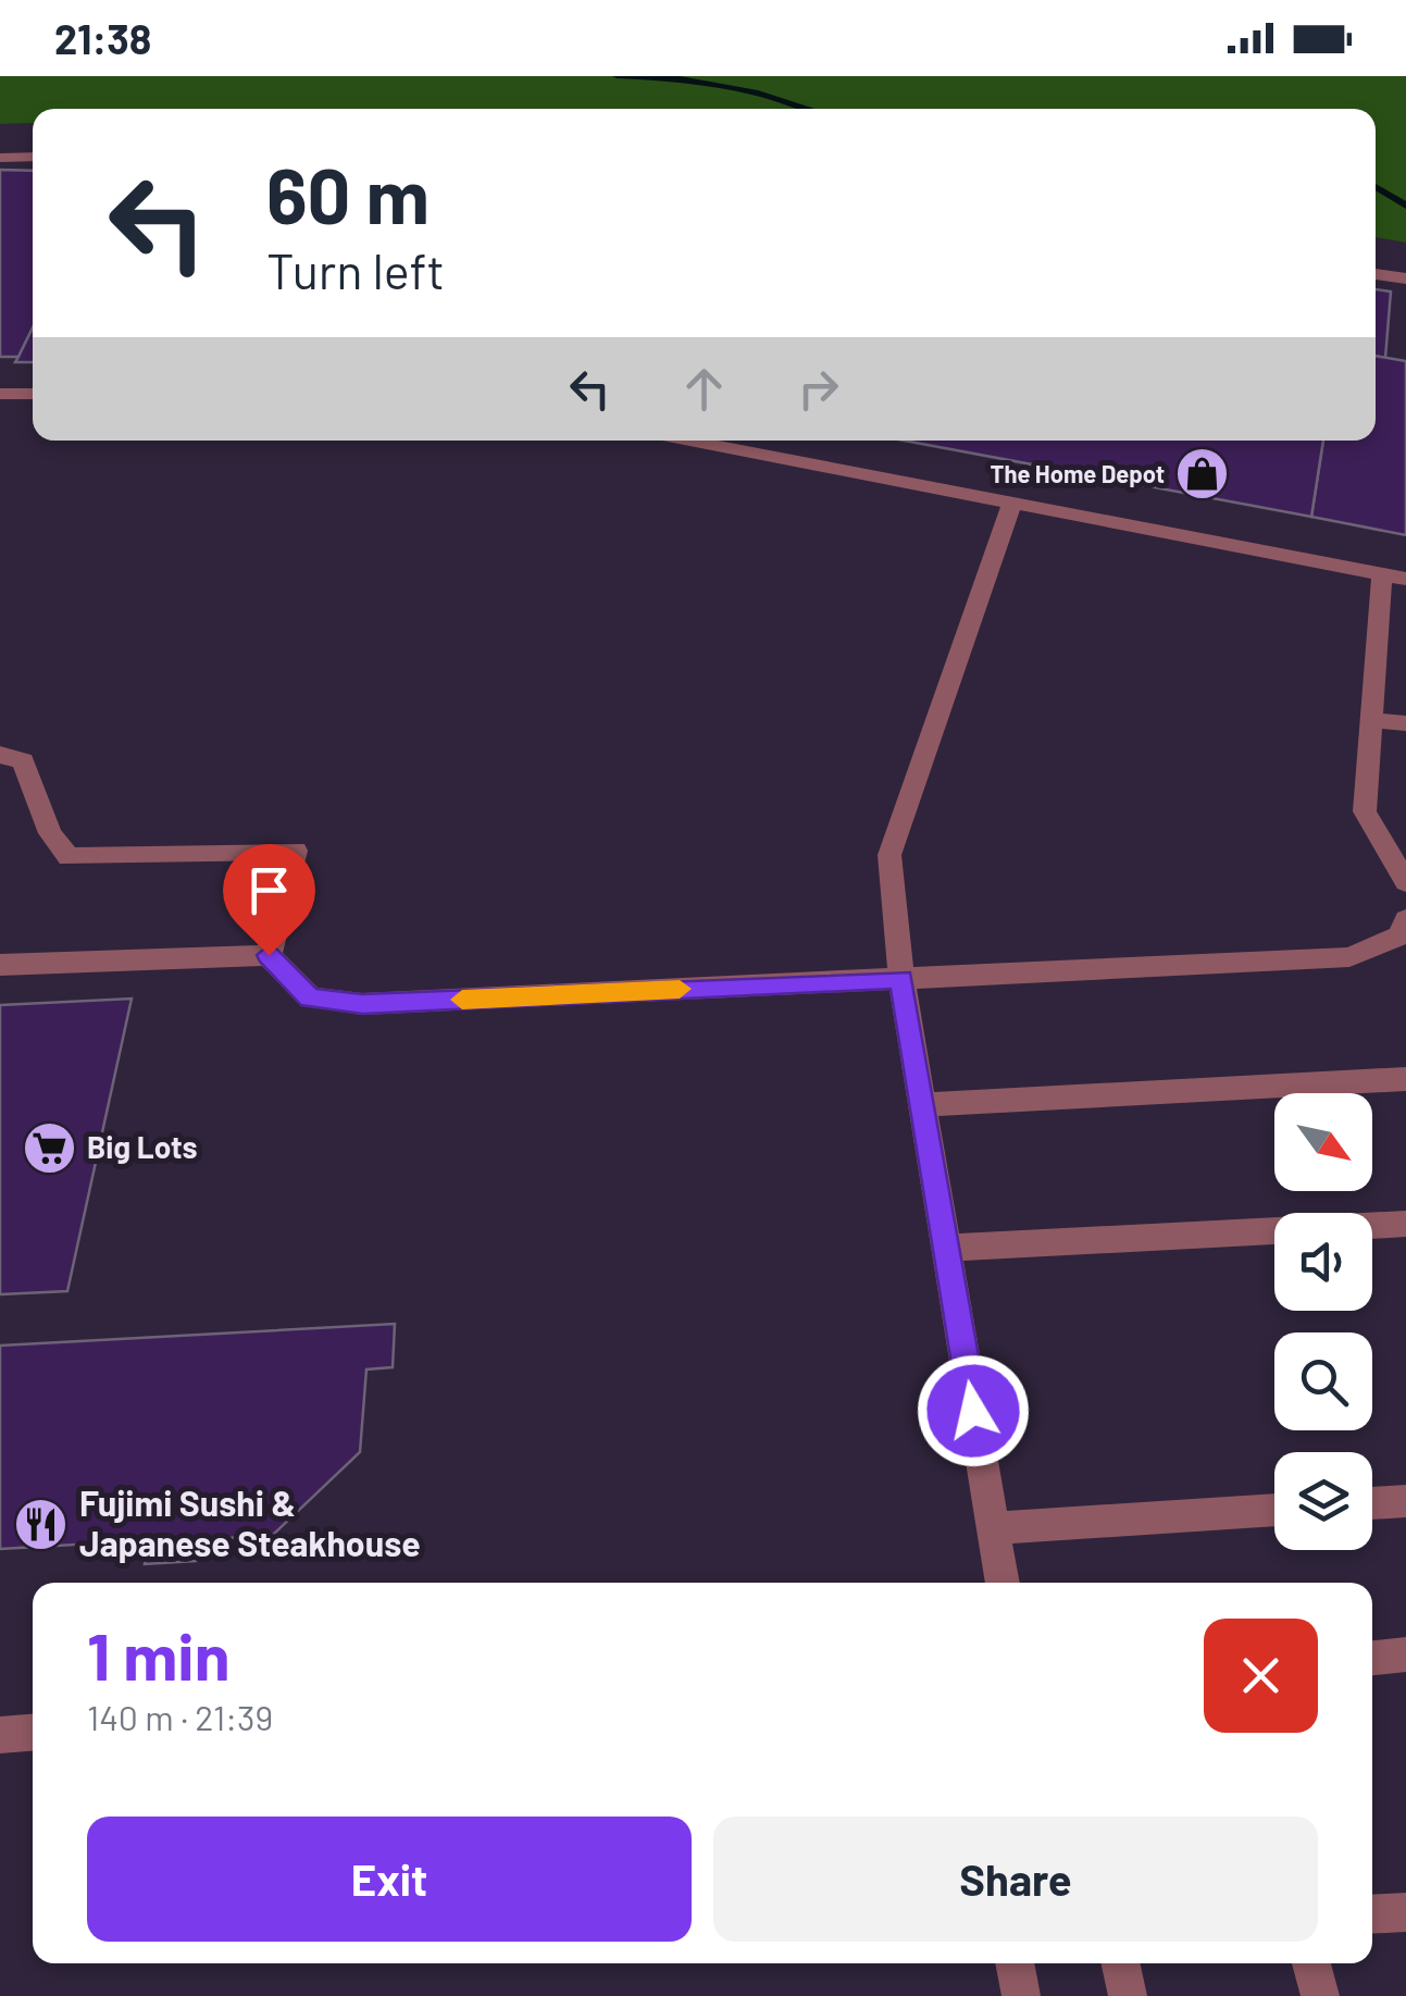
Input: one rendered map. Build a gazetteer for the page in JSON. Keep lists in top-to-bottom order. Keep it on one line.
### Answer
{"places":{"shop":["The Home Depot"],"supermarket":["Big Lots"],"restaurant":["Fujimi Sushi & Japanese Steakhouse"]},"north":"bottom right","page":{"status":"21:38","turn":["60 m","Turn left"],"heading":["1 min","140 m · 21:39"],"buttons":["Exit","Share"]}}
